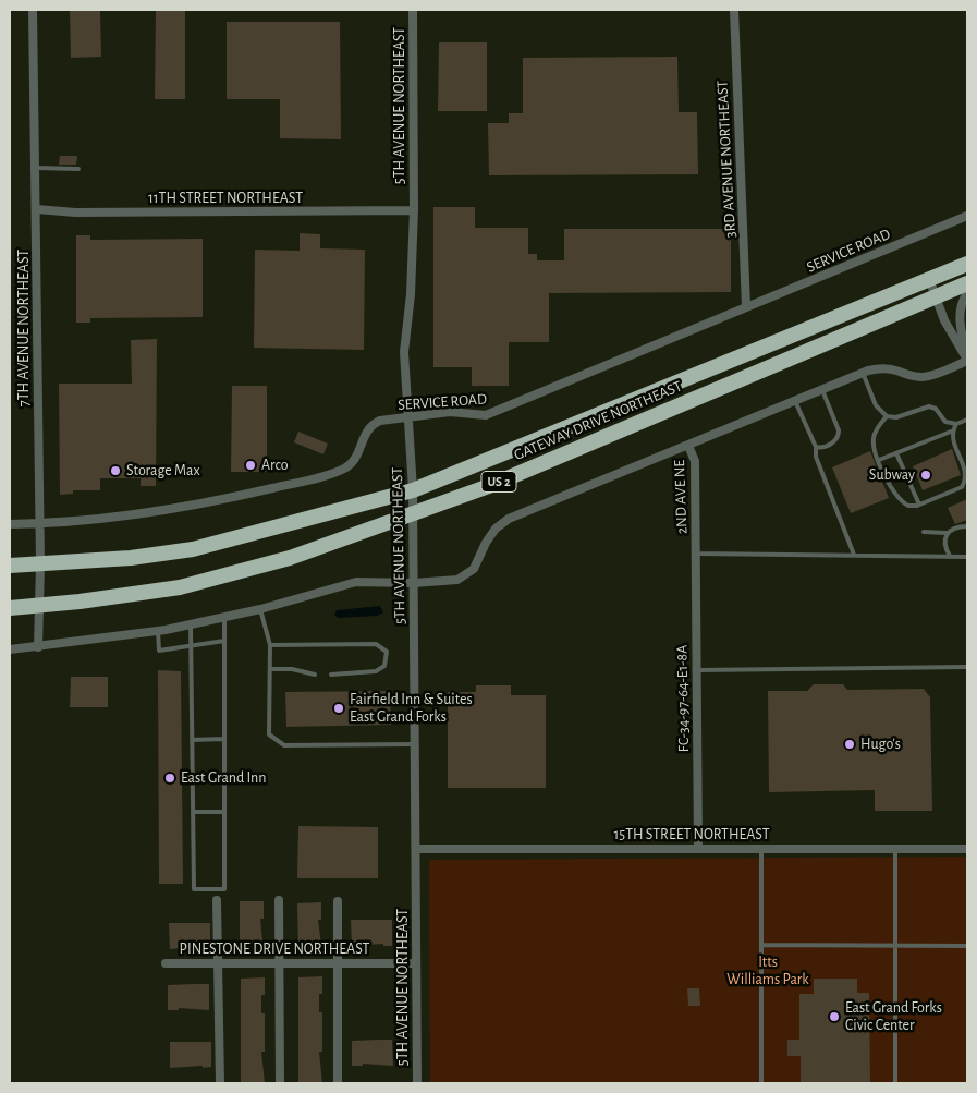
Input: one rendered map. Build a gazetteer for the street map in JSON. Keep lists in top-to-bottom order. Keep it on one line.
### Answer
{"streets":{"highway":["GATEWAY DRIVE NORTHEAST","US 2"],"street":["5TH AVENUE NORTHEAST","3RD AVENUE NORTHEAST","11TH STREET NORTHEAST","SERVICE ROAD","7TH AVENUE NORTHEAST","2ND AVE NE","FC-34-97-64-E1-8A","15TH STREET NORTHEAST","PINESTONE DRIVE NORTHEAST"]},"crossings":[["5TH AVENUE NORTHEAST","11TH STREET NORTHEAST"],["5TH AVENUE NORTHEAST","SERVICE ROAD"],["5TH AVENUE NORTHEAST","GATEWAY DRIVE NORTHEAST"],["5TH AVENUE NORTHEAST","15TH STREET NORTHEAST"],["5TH AVENUE NORTHEAST","PINESTONE DRIVE NORTHEAST"],["3RD AVENUE NORTHEAST","SERVICE ROAD"],["11TH STREET NORTHEAST","7TH AVENUE NORTHEAST"],["SERVICE ROAD","7TH AVENUE NORTHEAST"],["7TH AVENUE NORTHEAST","GATEWAY DRIVE NORTHEAST"],["2ND AVE NE","FC-34-97-64-E1-8A"],["FC-34-97-64-E1-8A","15TH STREET NORTHEAST"]],"parks":["Itts Williams Park"],"places":["Arco","Storage Max","Subway","Fairfield Inn & Suites East Grand Forks","Hugo's","East Grand Inn","East Grand Forks Civic Center"]}
